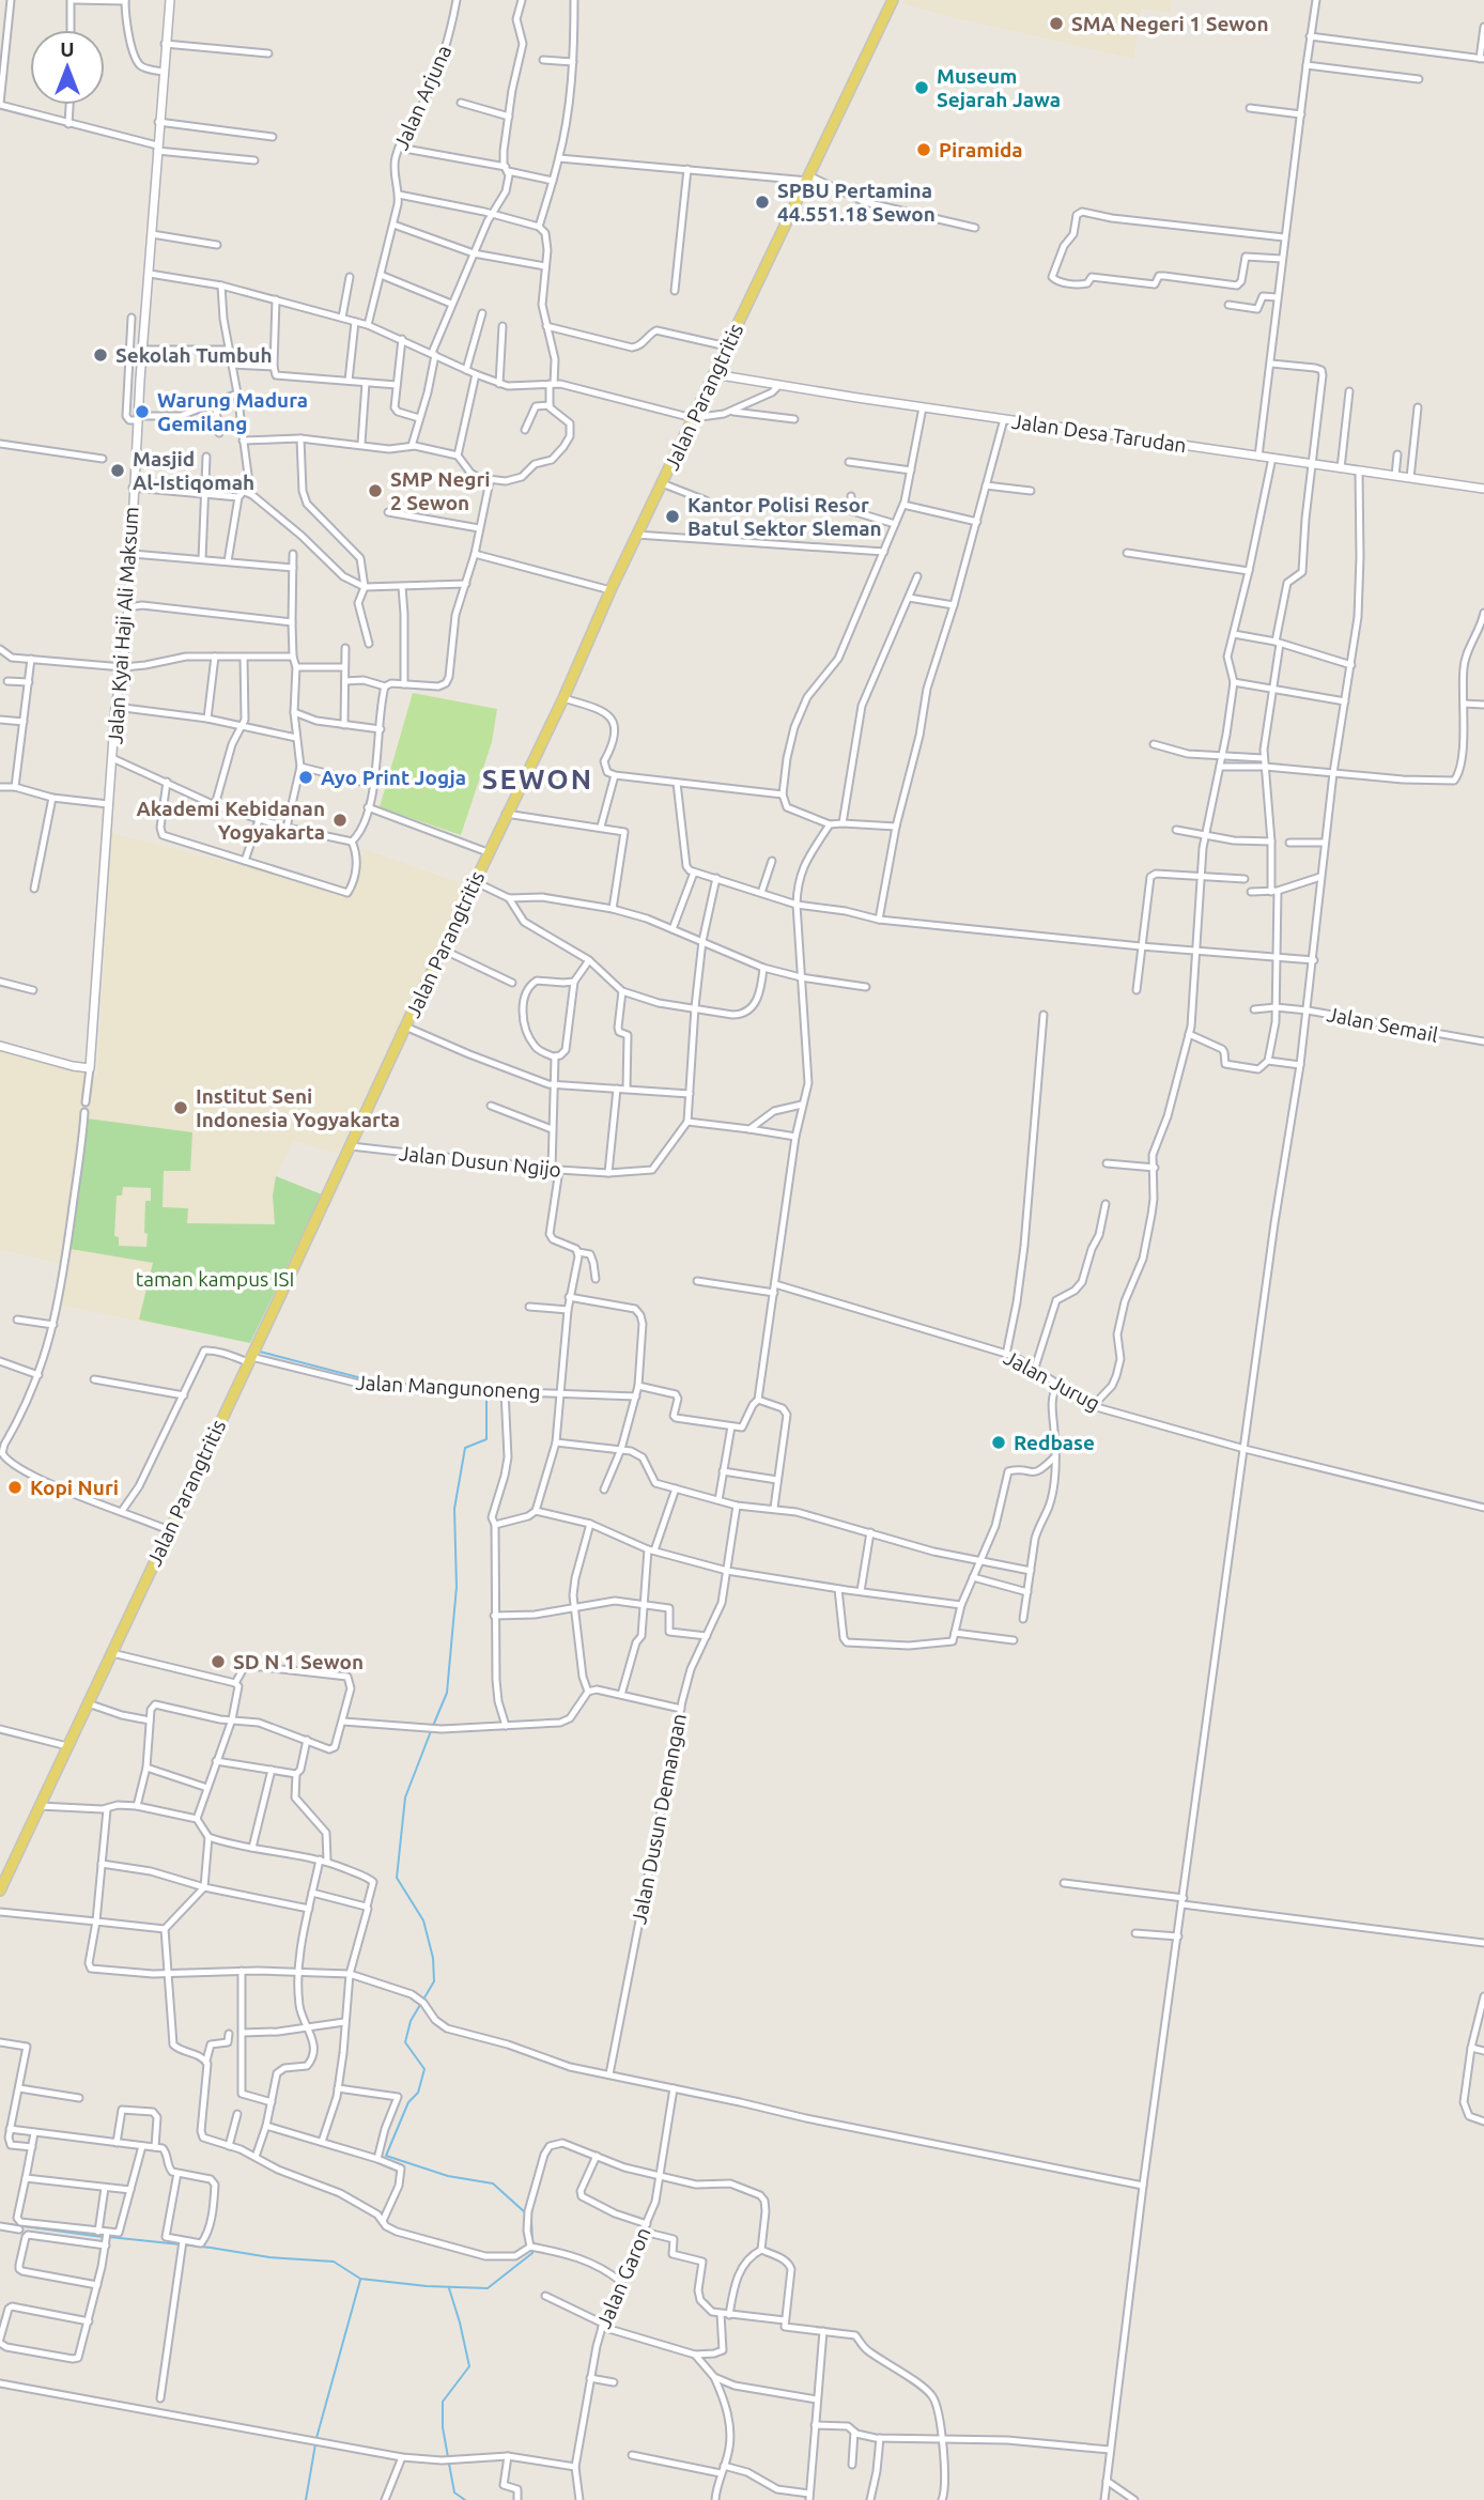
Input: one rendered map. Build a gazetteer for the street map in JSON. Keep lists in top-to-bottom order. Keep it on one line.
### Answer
{"streets":{"main road":["Jalan Parangtritis"],"street":["Jalan Arjuna","Jalan Desa Tarudan","Jalan Kyai Haji Ali Maksum","Jalan Semail","Jalan Dusun Ngijo","Jalan Jurug","Jalan Mangunoneng","Jalan Dusun Demangan","Jalan Garon"]},"crossings":[["Jalan Parangtritis","Jalan Desa Tarudan"],["Jalan Parangtritis","Jalan Dusun Ngijo"],["Jalan Parangtritis","Jalan Mangunoneng"]],"districts":["SEWON"],"parks":["taman kampus ISI"],"places":["SMA Negeri 1 Sewon","Museum Sejarah Jawa","Piramida","SPBU Pertamina 44.551.18 Sewon","Sekolah Tumbuh","Warung Madura Gemilang","Masjid Al-Istiqomah","SMP Negri 2 Sewon","Kantor Polisi Resor Batul Sektor Sleman","Ayo Print Jogja","Akademi Kebidanan Yogyakarta","Institut Seni Indonesia Yogyakarta","Redbase","Kopi Nuri","SD N 1 Sewon"],"north":"top"}
